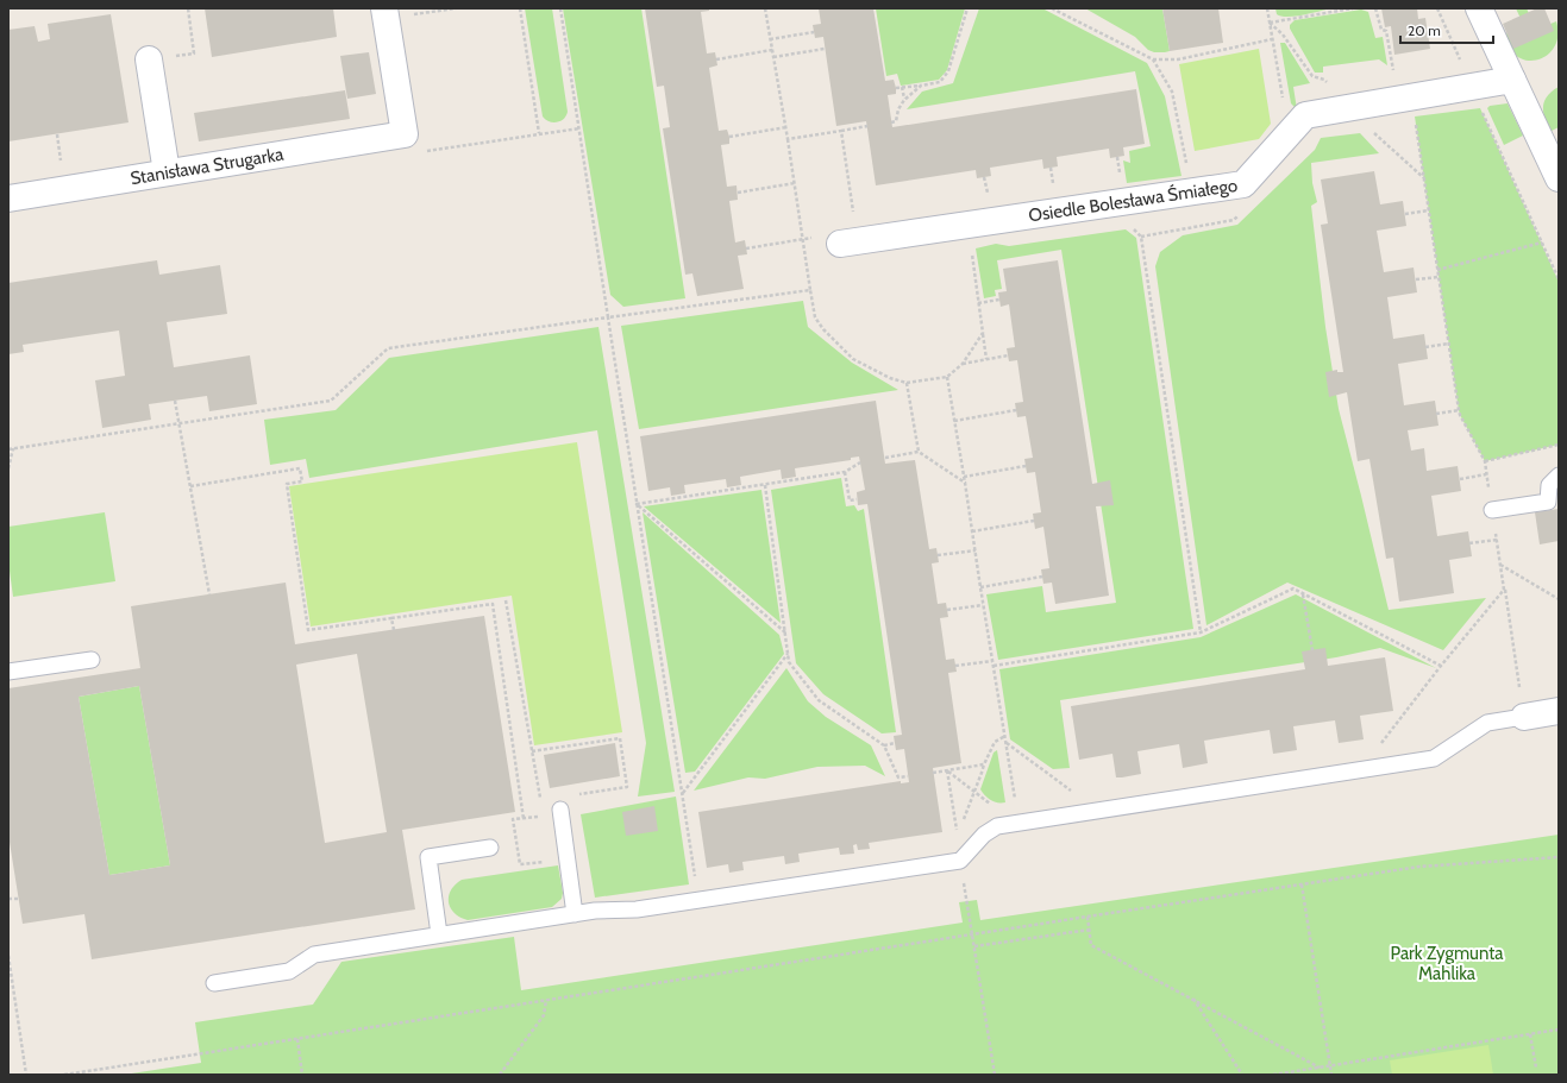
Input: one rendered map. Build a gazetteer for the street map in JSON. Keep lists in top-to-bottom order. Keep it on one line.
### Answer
{"streets":{"street":["Stanisława Strugarka","Osiedle Bolesława Śmiałego"]},"parks":["Park Zygmunta Mahlika"],"scale_bar":"20 m"}
